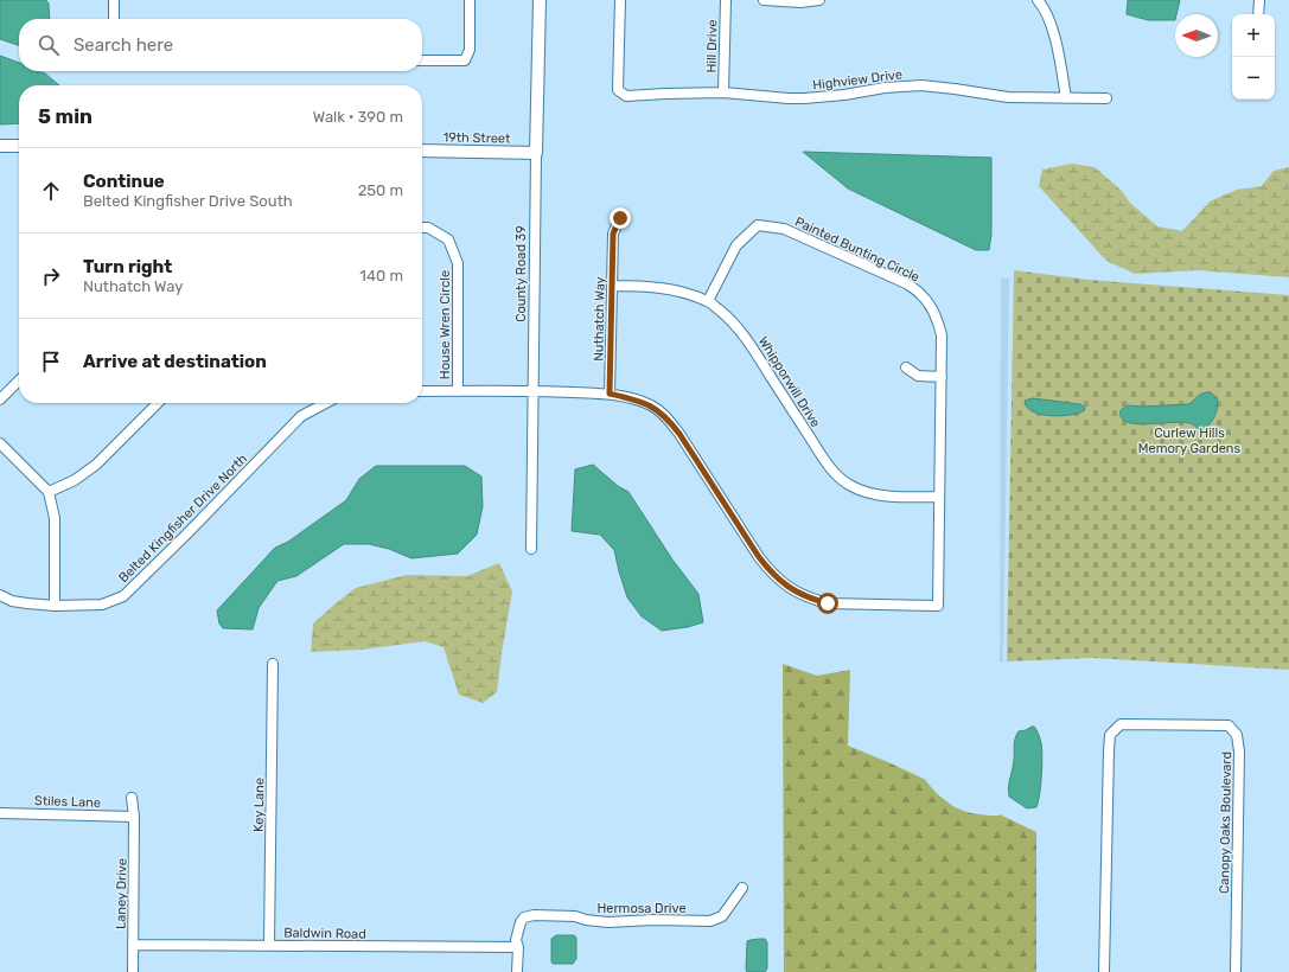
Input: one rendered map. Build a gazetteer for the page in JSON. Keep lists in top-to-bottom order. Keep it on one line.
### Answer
{"streets":{"street":["Hill Drive","Highview Drive","19th Street","Painted Bunting Circle","County Road 39","Nuthatch Way","House Wren Circle","Whipporwill Drive","Belted Kingfisher Drive North","Stiles Lane","Key Lane","Canopy Oaks Boulevard","Laney Drive","Hermosa Drive","Baldwin Road"]},"crossings":[["Hill Drive","Highview Drive"],["19th Street","County Road 39"],["Painted Bunting Circle","Nuthatch Way"],["Painted Bunting Circle","Whipporwill Drive"],["Nuthatch Way","Whipporwill Drive"],["Stiles Lane","Laney Drive"],["Key Lane","Baldwin Road"],["Laney Drive","Baldwin Road"],["Hermosa Drive","Baldwin Road"]],"parks":["Curlew Hills Memory Gardens"],"north":"left","page":{"map_buttons":["+","−"],"search":"Search here","heading":["5 min","Walk · 390 m"],"list":[["Continue","Belted Kingfisher Drive South","250 m"],["Turn right","Nuthatch Way","140 m"],"Arrive at destination"]}}
